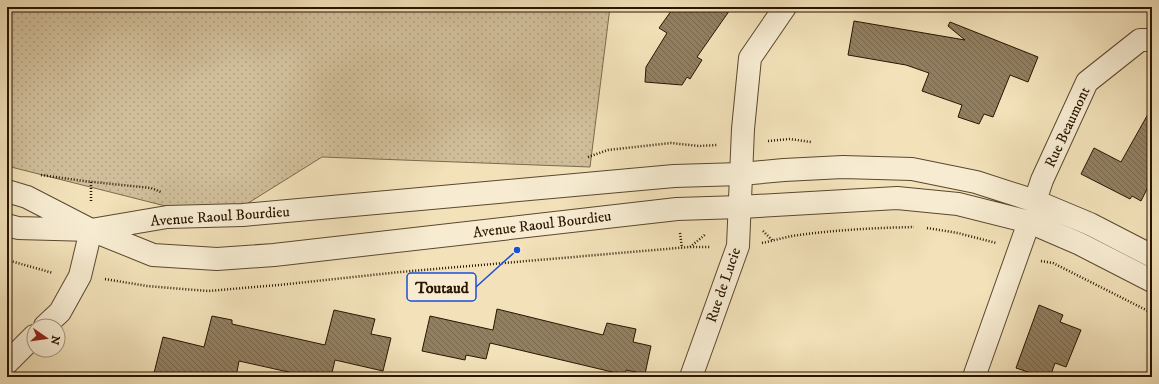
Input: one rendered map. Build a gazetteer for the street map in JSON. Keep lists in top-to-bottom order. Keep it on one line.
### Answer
{"streets":{"street":["Rue Beaumont","Avenue Raoul Bourdieu","Rue de Lucie"]},"crossings":[["Rue Beaumont","Avenue Raoul Bourdieu"],["Avenue Raoul Bourdieu","Rue de Lucie"]],"places":["Toutaud"],"north":"right"}
